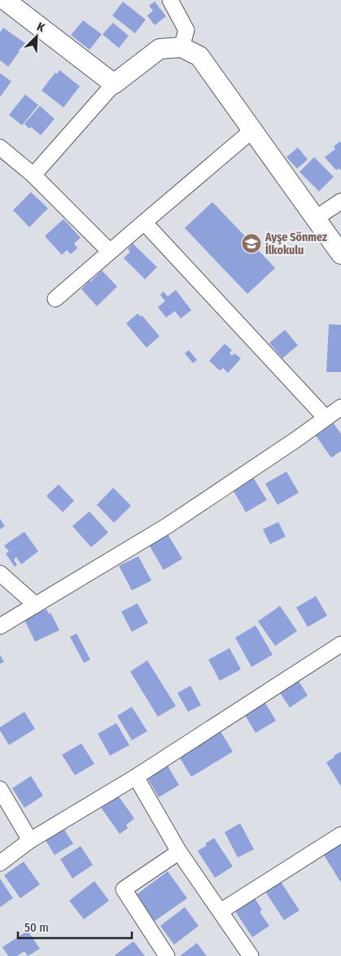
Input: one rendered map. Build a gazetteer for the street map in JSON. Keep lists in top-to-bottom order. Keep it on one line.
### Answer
{"places":{"school or university":["Ayşe Sönmez İlkokulu"]},"scale_bar":"50 m","north":"top right"}
